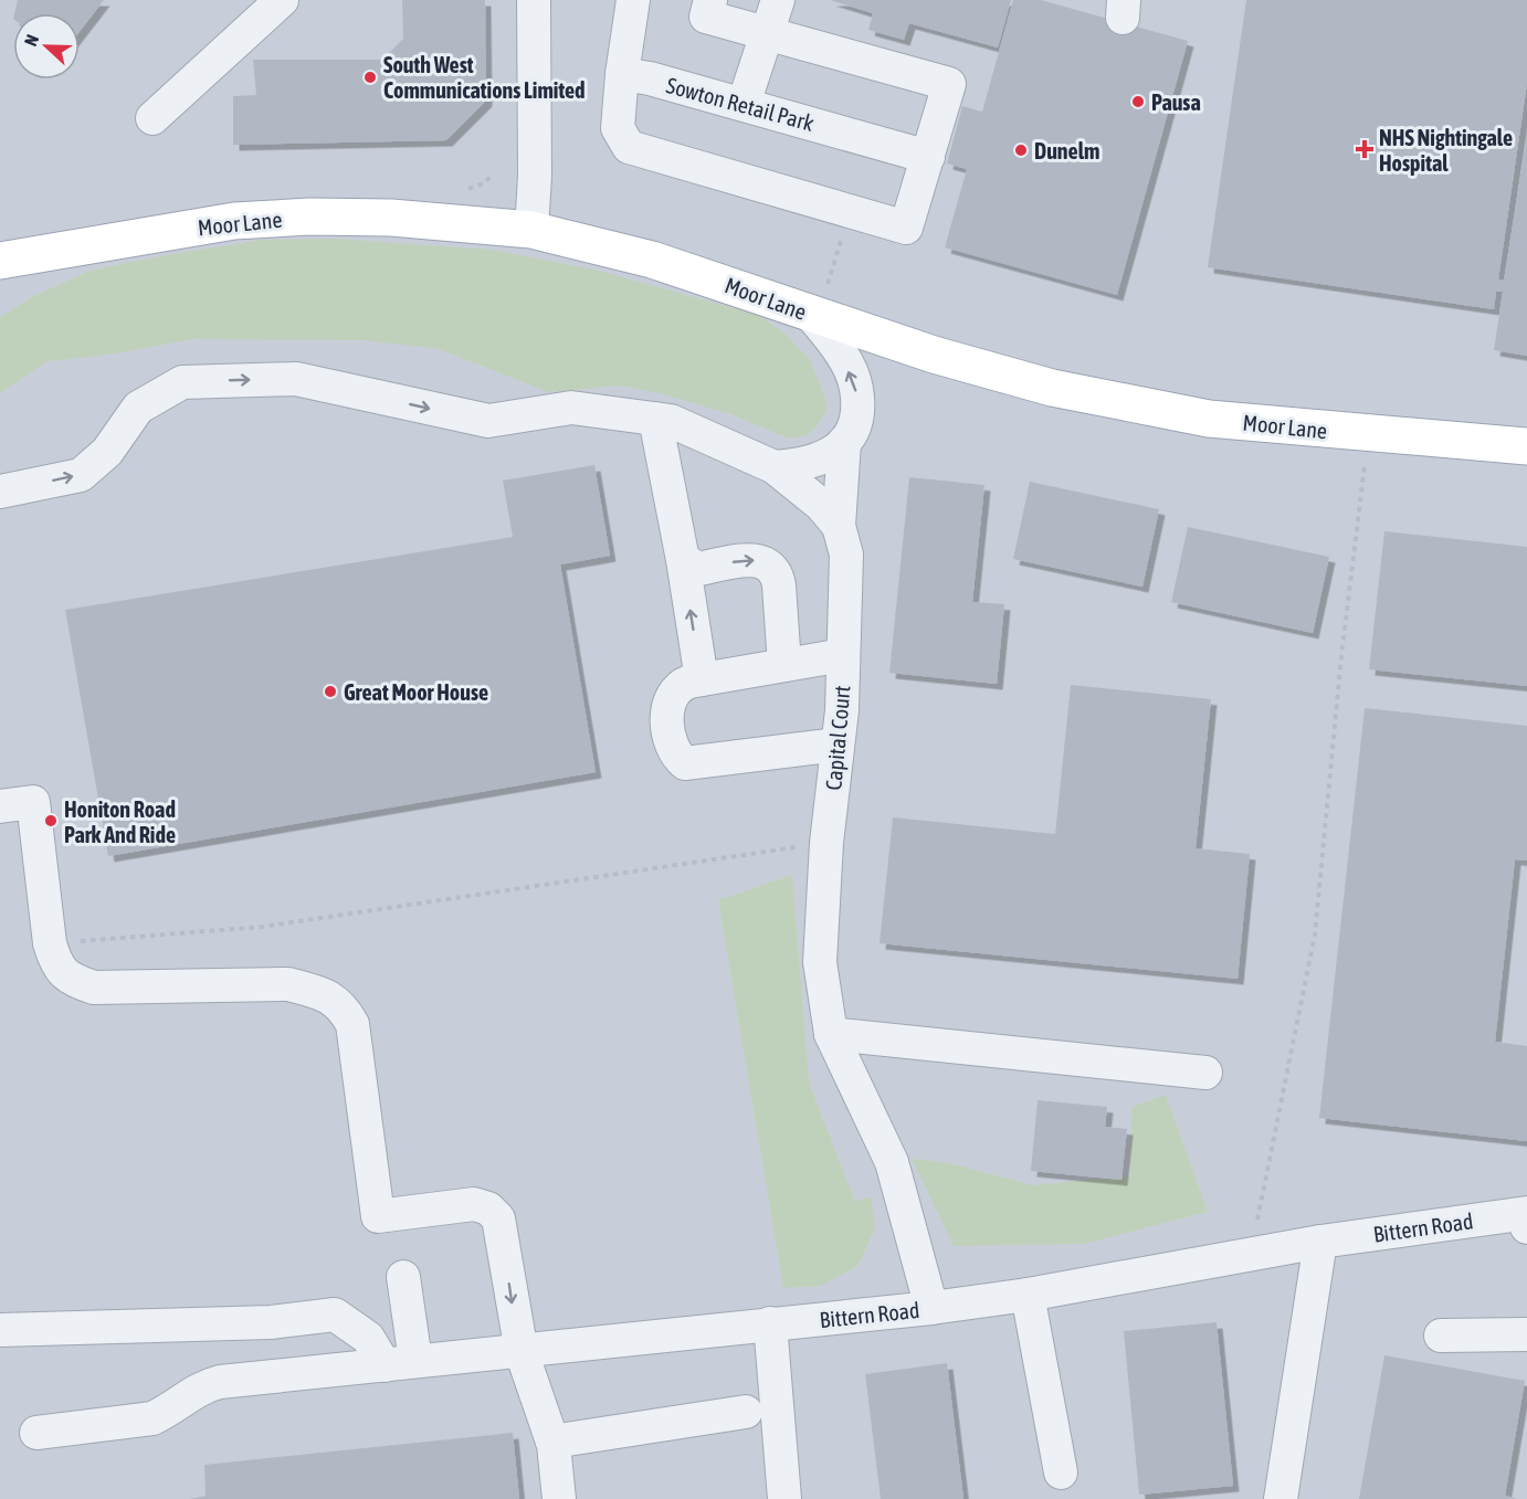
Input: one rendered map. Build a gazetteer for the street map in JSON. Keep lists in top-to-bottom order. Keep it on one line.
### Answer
{"streets":{"main road":["Moor Lane"],"street":["Sowton Retail Park","Capital Court","Bittern Road"]},"crossings":[["Capital Court","Bittern Road"]],"places":{"other":["South West Communications Limited","Pausa","Dunelm","Great Moor House","Honiton Road Park And Ride"],"health":["NHS Nightingale Hospital"]},"north":"left"}
